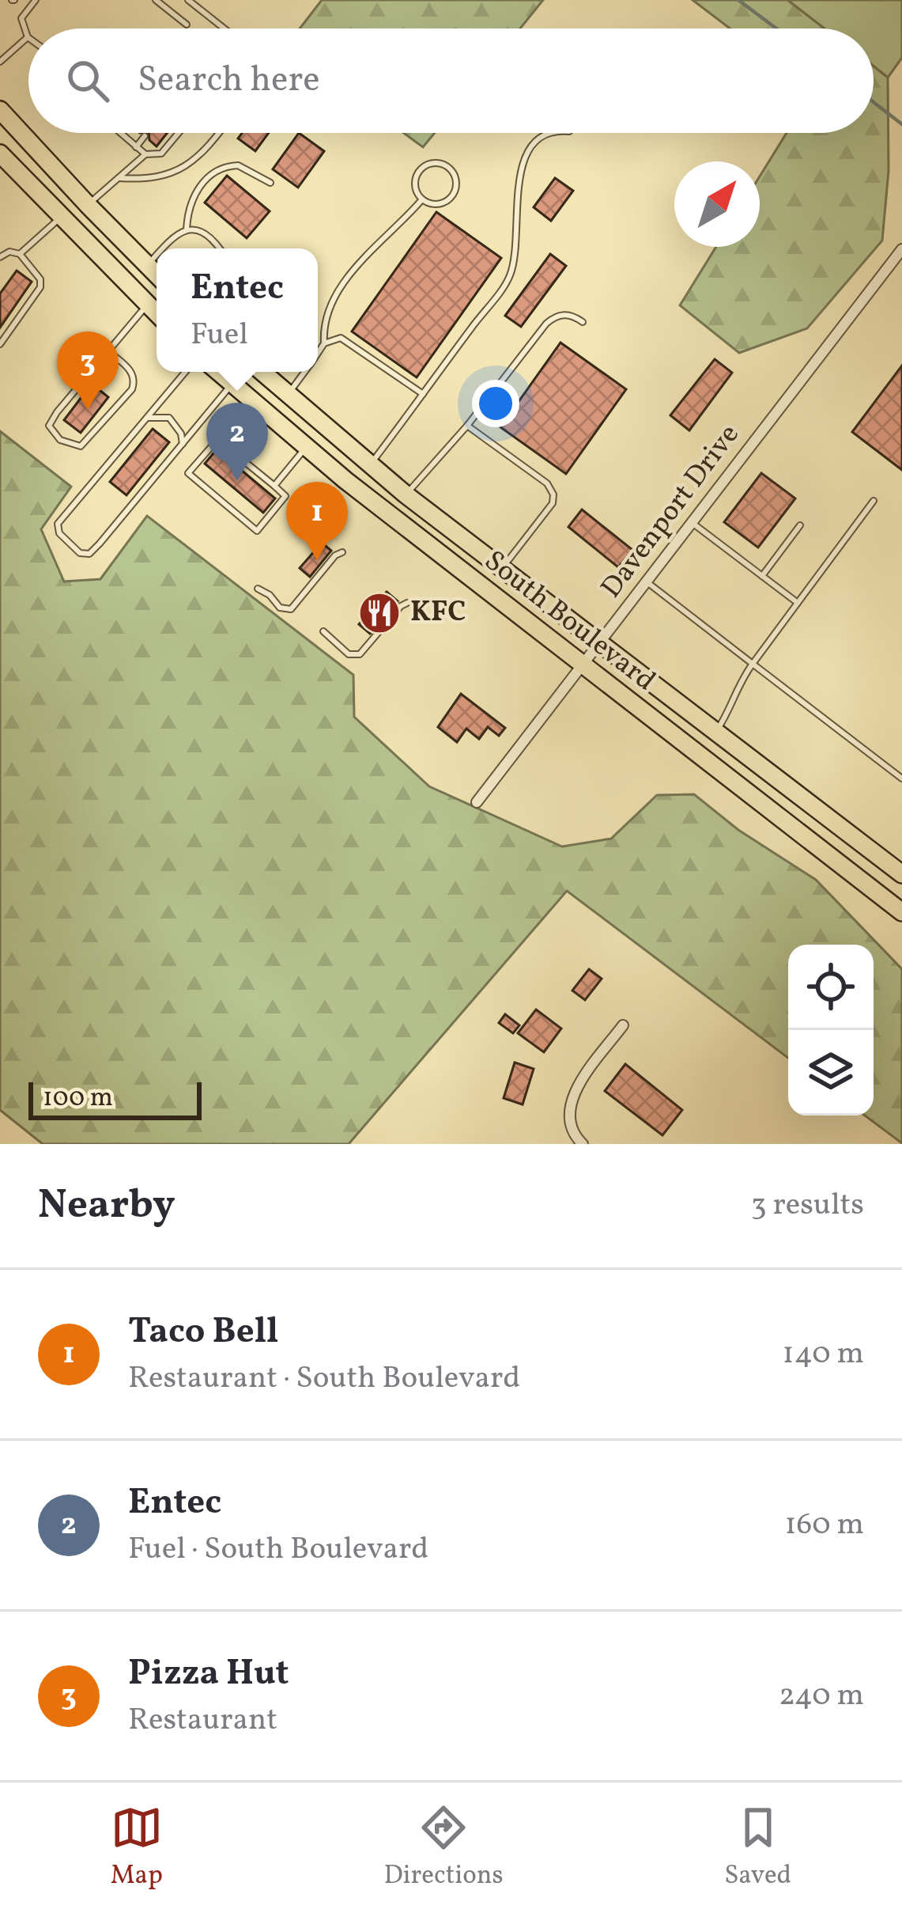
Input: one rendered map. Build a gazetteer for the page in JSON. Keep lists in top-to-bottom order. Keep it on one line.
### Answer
{"streets":{"highway":["South Boulevard"],"street":["Davenport Drive"]},"crossings":[["Davenport Drive","South Boulevard"]],"places":{"restaurant":["KFC"]},"scale_bar":"100 m","north":"top right","page":{"search":"Search here","popup":["Entec","Fuel"],"pins":["3","2","1"],"scale":"100 m","heading":["Nearby","3 results"],"list":[{"mark":"1","name":"Taco Bell","note":"Restaurant · South Boulevard","value":"140 m"},{"mark":"2","name":"Entec","note":"Fuel · South Boulevard","value":"160 m"},{"mark":"3","name":"Pizza Hut","note":"Restaurant","value":"240 m"}],"nav":["Map","Directions","Saved"]}}
